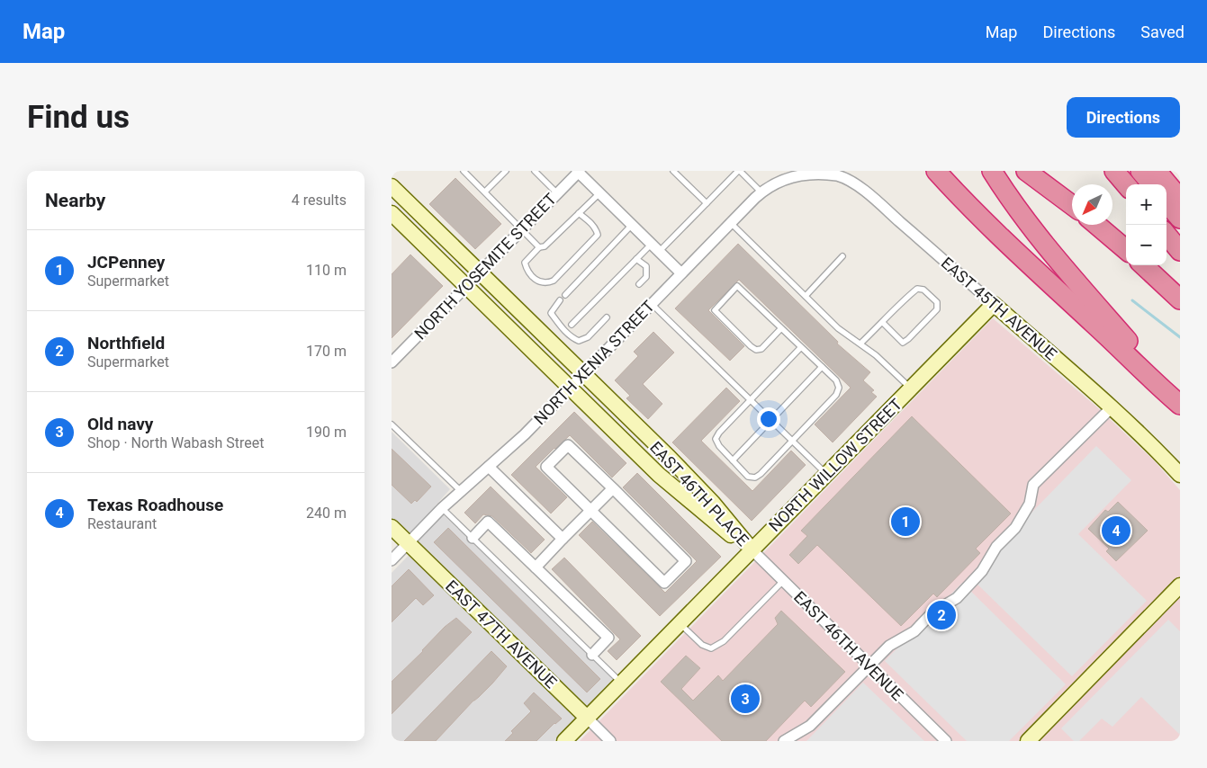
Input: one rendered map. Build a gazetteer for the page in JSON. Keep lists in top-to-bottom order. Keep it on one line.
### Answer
{"streets":{"street":["NORTH YOSEMITE STREET","EAST 45TH AVENUE","NORTH XENIA STREET","NORTH WILLOW STREET","EAST 46TH PLACE","EAST 47TH AVENUE","EAST 46TH AVENUE"]},"crossings":[["NORTH YOSEMITE STREET","EAST 46TH PLACE"],["EAST 45TH AVENUE","NORTH XENIA STREET"],["EAST 45TH AVENUE","NORTH WILLOW STREET"],["NORTH XENIA STREET","EAST 46TH PLACE"],["NORTH XENIA STREET","EAST 47TH AVENUE"],["NORTH WILLOW STREET","EAST 46TH PLACE"],["NORTH WILLOW STREET","EAST 47TH AVENUE"],["NORTH WILLOW STREET","EAST 46TH AVENUE"],["EAST 46TH PLACE","EAST 46TH AVENUE"]],"north":"bottom left","page":{"header":"Map","nav":["Map","Directions","Saved"],"buttons":"Directions","title":"Find us","heading":["Nearby","4 results"],"map_buttons":["+","−"],"list":[{"mark":"1","name":"JCPenney","note":"Supermarket","value":"110 m"},{"mark":"2","name":"Northfield","note":"Supermarket","value":"170 m"},{"mark":"3","name":"Old navy","note":"Shop · North Wabash Street","value":"190 m"},{"mark":"4","name":"Texas Roadhouse","note":"Restaurant","value":"240 m"}],"pins":["1","4","2","3"]}}
